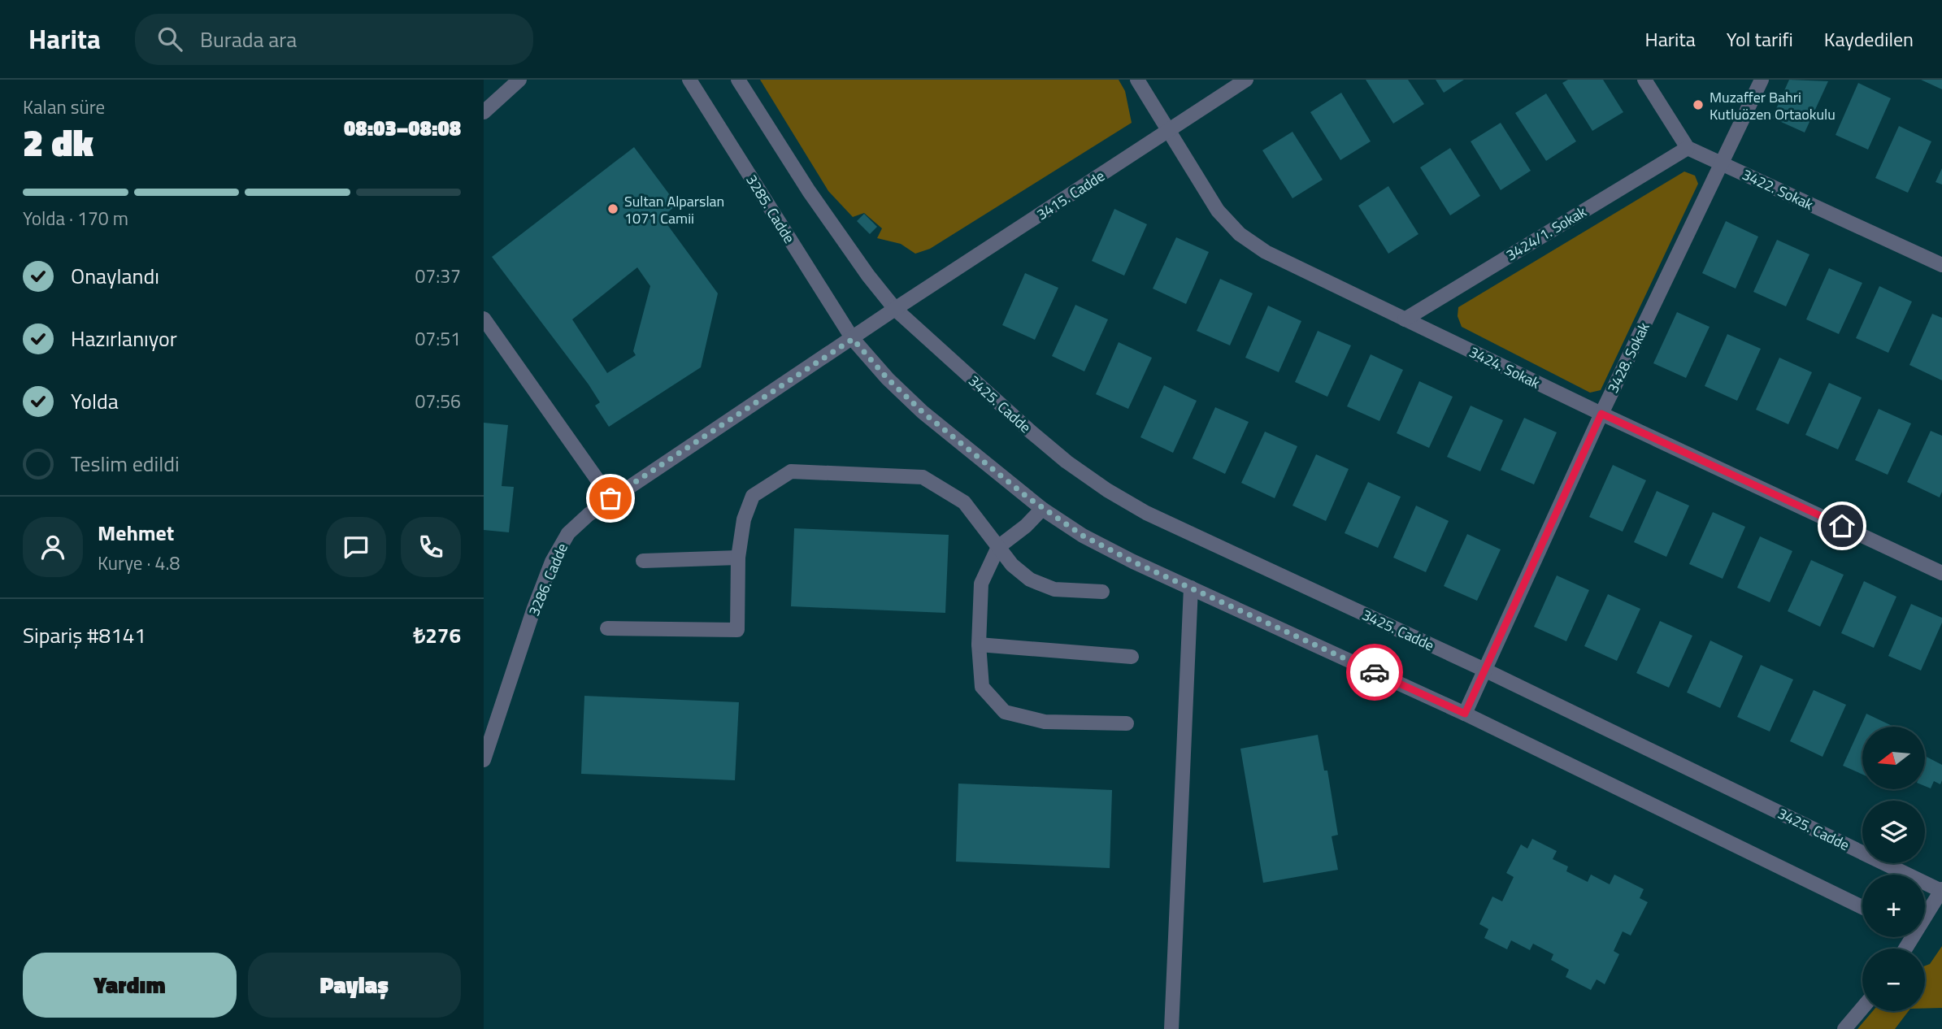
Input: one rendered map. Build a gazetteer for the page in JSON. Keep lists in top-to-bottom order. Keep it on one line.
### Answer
{"streets":{"street":["3422. Sokak","3415. Cadde","3285. Cadde","3424/1. Sokak","3428. Sokak","3424. Sokak","3425. Cadde","3286. Cadde"]},"crossings":[["3422. Sokak","3424/1. Sokak"],["3422. Sokak","3428. Sokak"],["3415. Cadde","3285. Cadde"],["3415. Cadde","3424. Sokak"],["3415. Cadde","3425. Cadde"],["3415. Cadde","3286. Cadde"],["3285. Cadde","3286. Cadde"],["3424/1. Sokak","3424. Sokak"],["3428. Sokak","3424. Sokak"],["3428. Sokak","3425. Cadde"]],"places":["Muzaffer Bahri Kutluözen Ortaokulu","Sultan Alparslan 1071 Camii"],"north":"left","page":{"header":"Harita","search":"Burada ara","nav":["Harita","Yol tarifi","Kaydedilen"],"heading":["2 dk","Kalan süre","08:03–08:08"],"panel":["Mehmet","Kurye · 4.8","Sipariş #8141","₺276"],"bar":"Yolda · 170 m","list":[["Onaylandı","07:37"],["Hazırlanıyor","07:51"],["Yolda","07:56"],"Teslim edildi"],"map_buttons":["+","−"],"buttons":["Yardım","Paylaş"]}}
